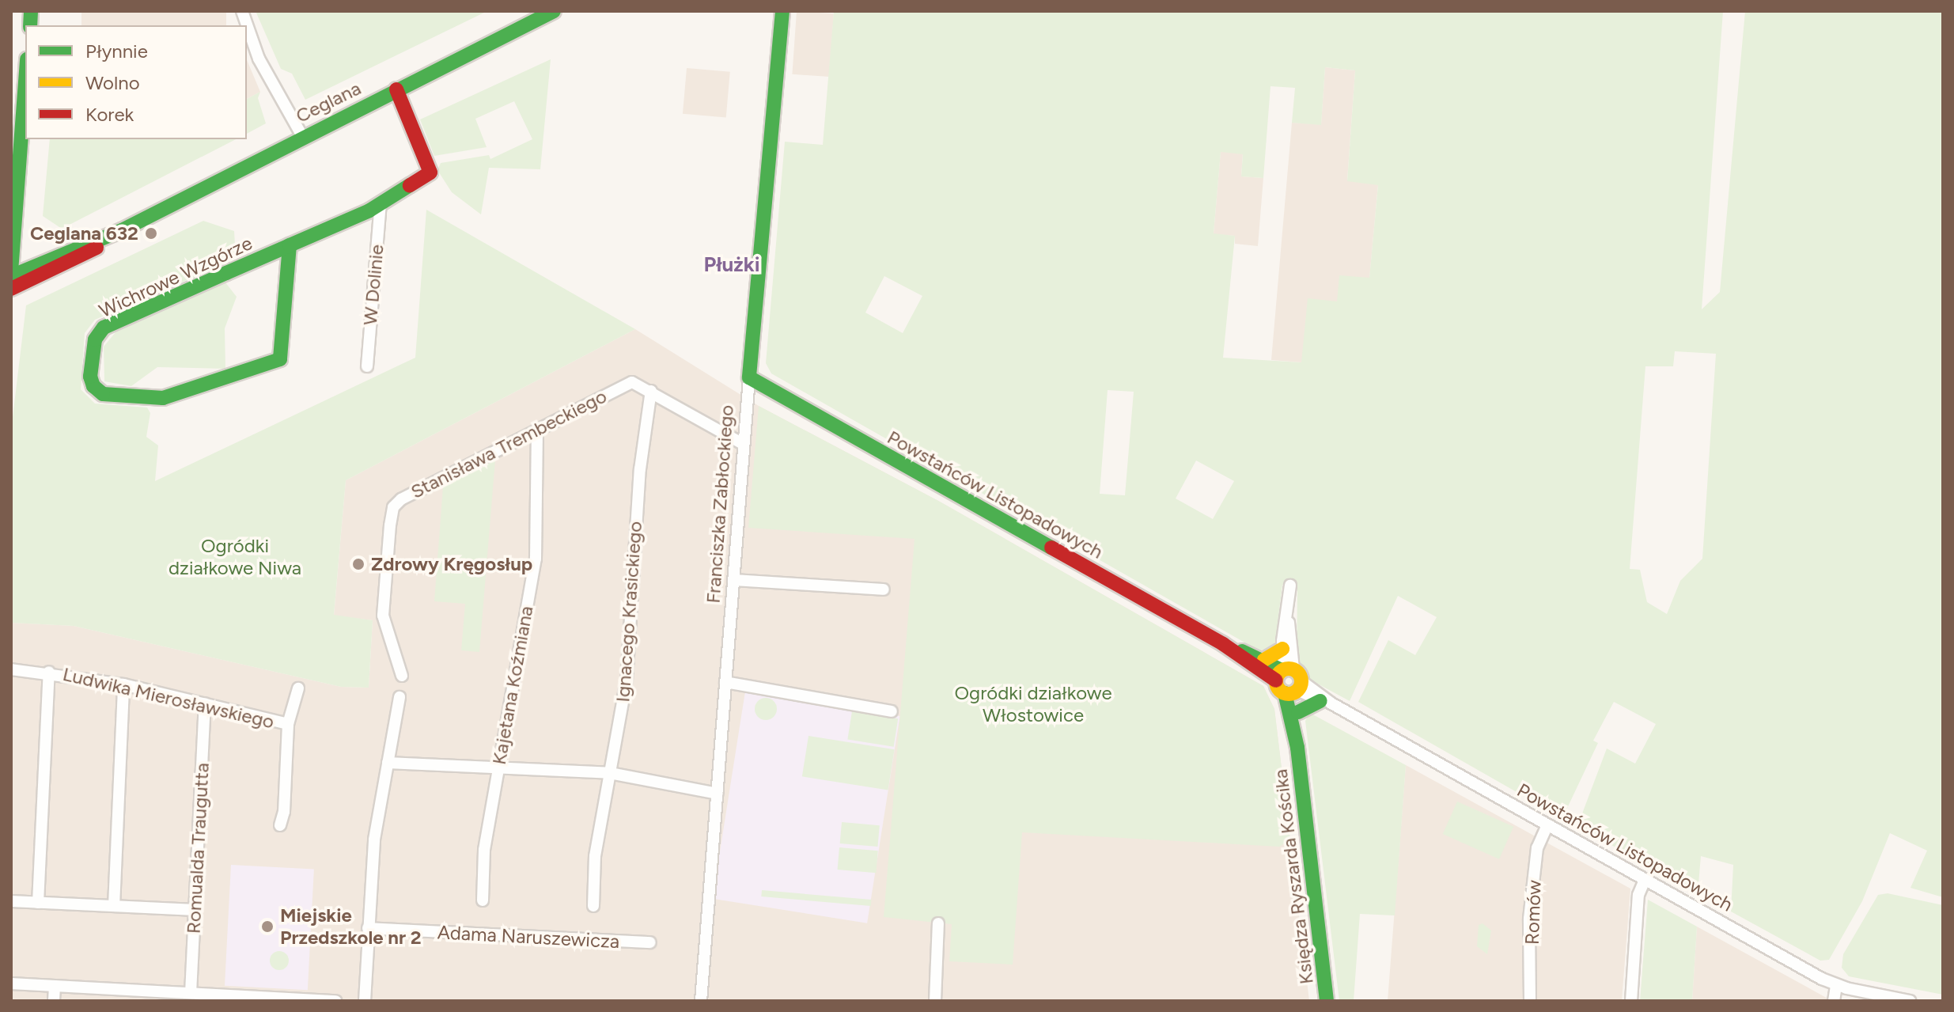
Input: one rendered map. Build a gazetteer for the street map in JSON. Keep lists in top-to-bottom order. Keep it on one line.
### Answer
{"streets":{"street":["Ceglana","Wichrowe Wzgórze","W Dolinie","Stanisława Trembeckiego","Powstańców Listopadowych","Franciszka Zabłockiego","Ignacego Krasickiego","Kajetana Koźmiana","Ludwika Mierosławskiego","Romualda Traugutta","Księdza Ryszarda Kościka","Romów","Adama Naruszewicza"]},"crossings":[["Ceglana","Wichrowe Wzgórze"],["Wichrowe Wzgórze","W Dolinie"],["Stanisława Trembeckiego","Franciszka Zabłockiego"],["Stanisława Trembeckiego","Ignacego Krasickiego"],["Stanisława Trembeckiego","Kajetana Koźmiana"],["Powstańców Listopadowych","Franciszka Zabłockiego"],["Powstańców Listopadowych","Księdza Ryszarda Kościka"],["Powstańców Listopadowych","Romów"],["Ludwika Mierosławskiego","Romualda Traugutta"]],"districts":["Płużki"],"parks":["Ogródki działkowe Niwa","Ogródki działkowe Włostowice"],"places":["Ceglana 632","Zdrowy Kręgosłup","Miejskie Przedszkole nr 2"],"legend":["Płynnie","Wolno","Korek"]}
